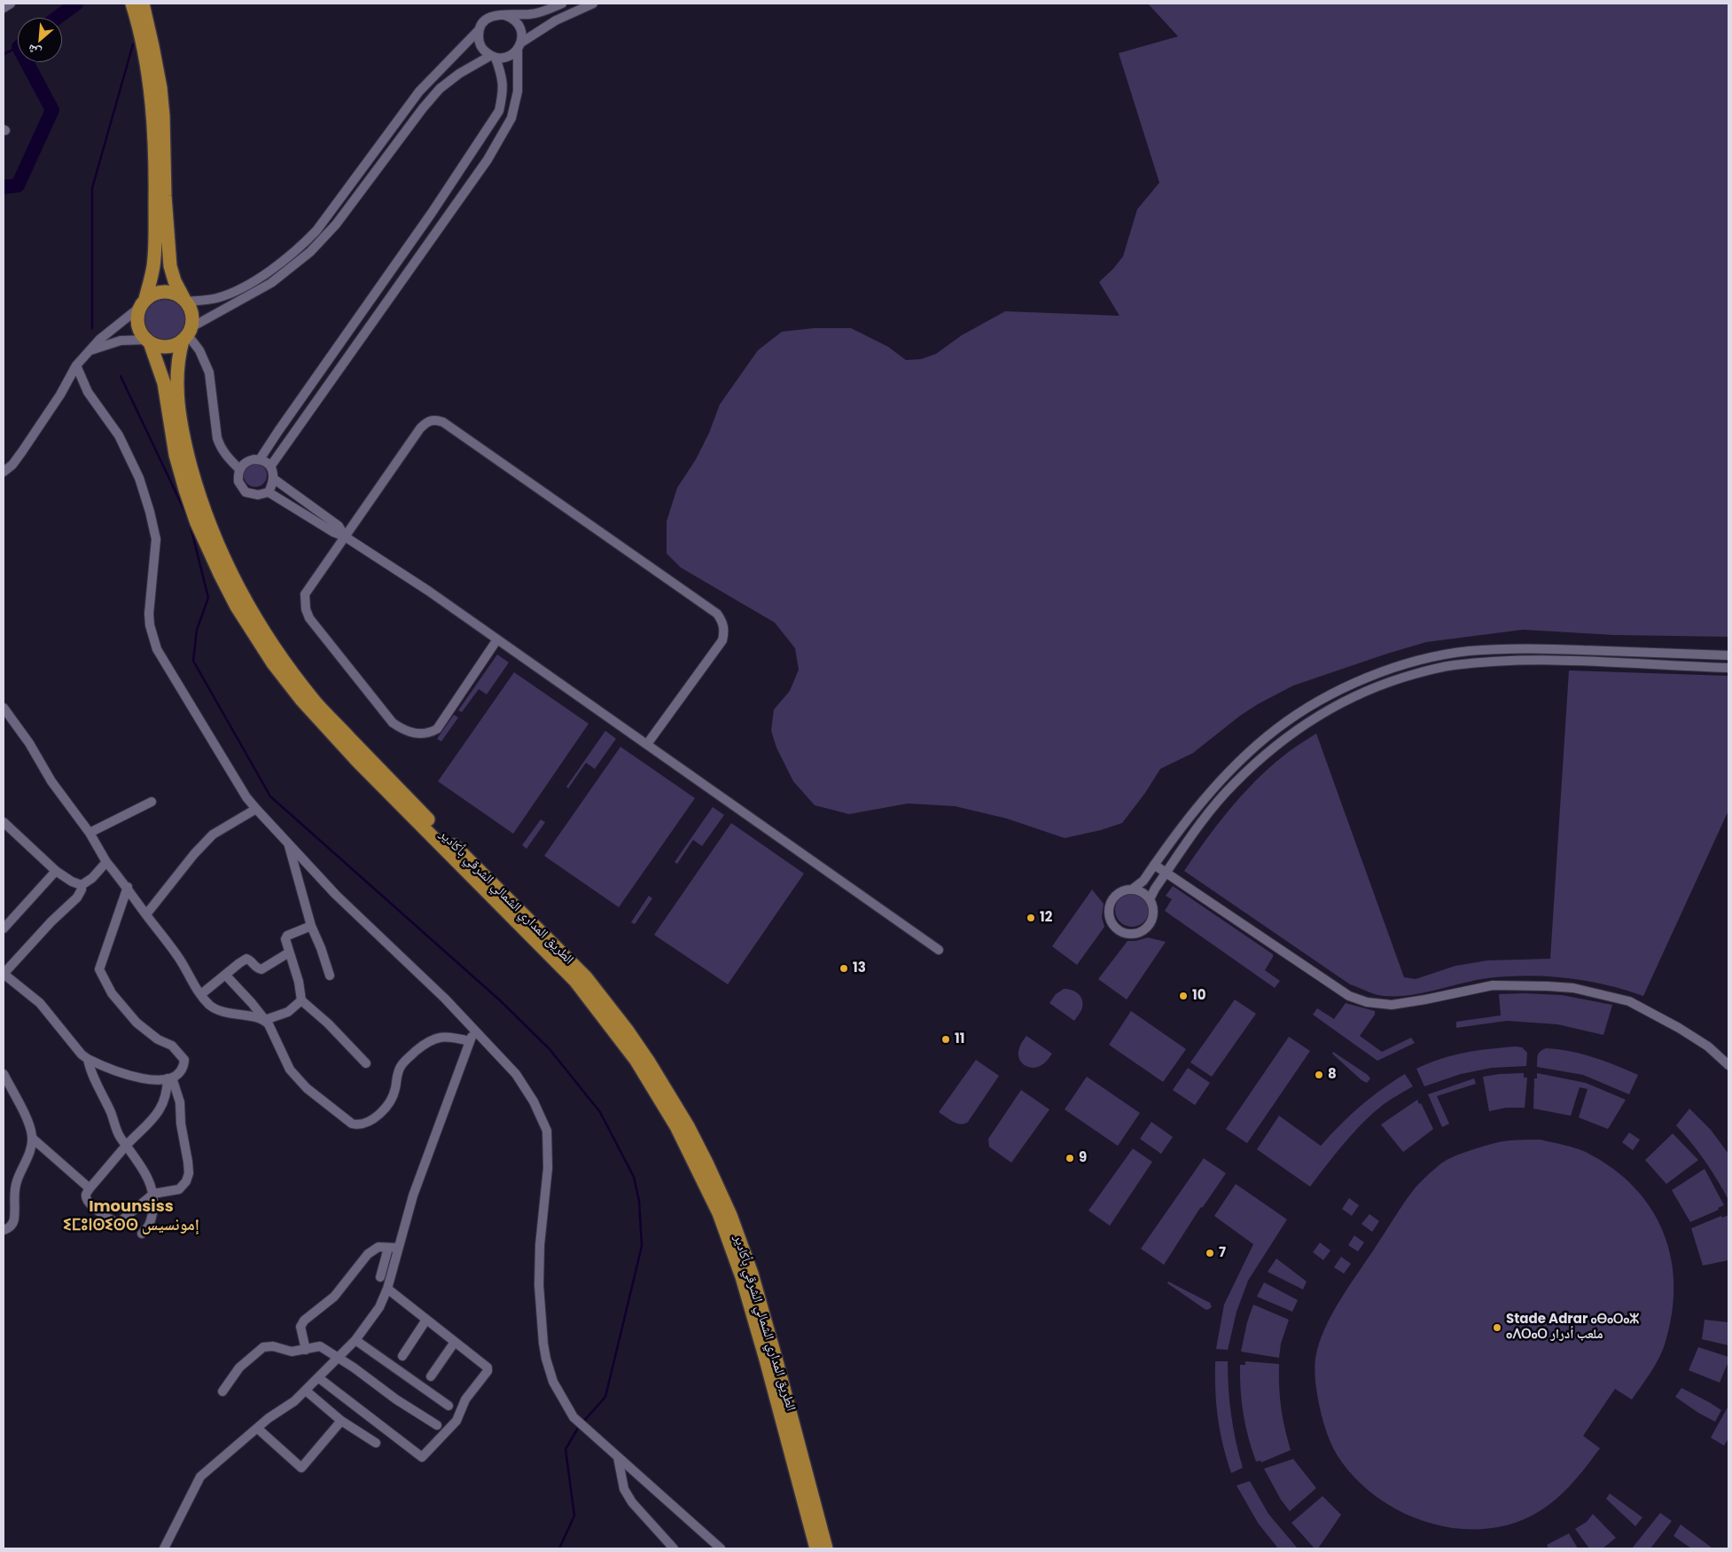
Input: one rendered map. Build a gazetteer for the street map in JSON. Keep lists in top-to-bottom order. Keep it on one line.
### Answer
{"streets":{"highway":["الطريق المداري الشمالي الشرقي بأكادير"]},"districts":["Imounsiss ⵉⵎⵓⵏⵙⵉⵙⵙ إمونسيس"],"places":["12","13","10","11","8","9","7","Stade Adrar ⴰⴱⴰⵔⴰⵣ ⴰⴷⵔⴰⵔ ملعب أدرار"],"north":"bottom left"}
